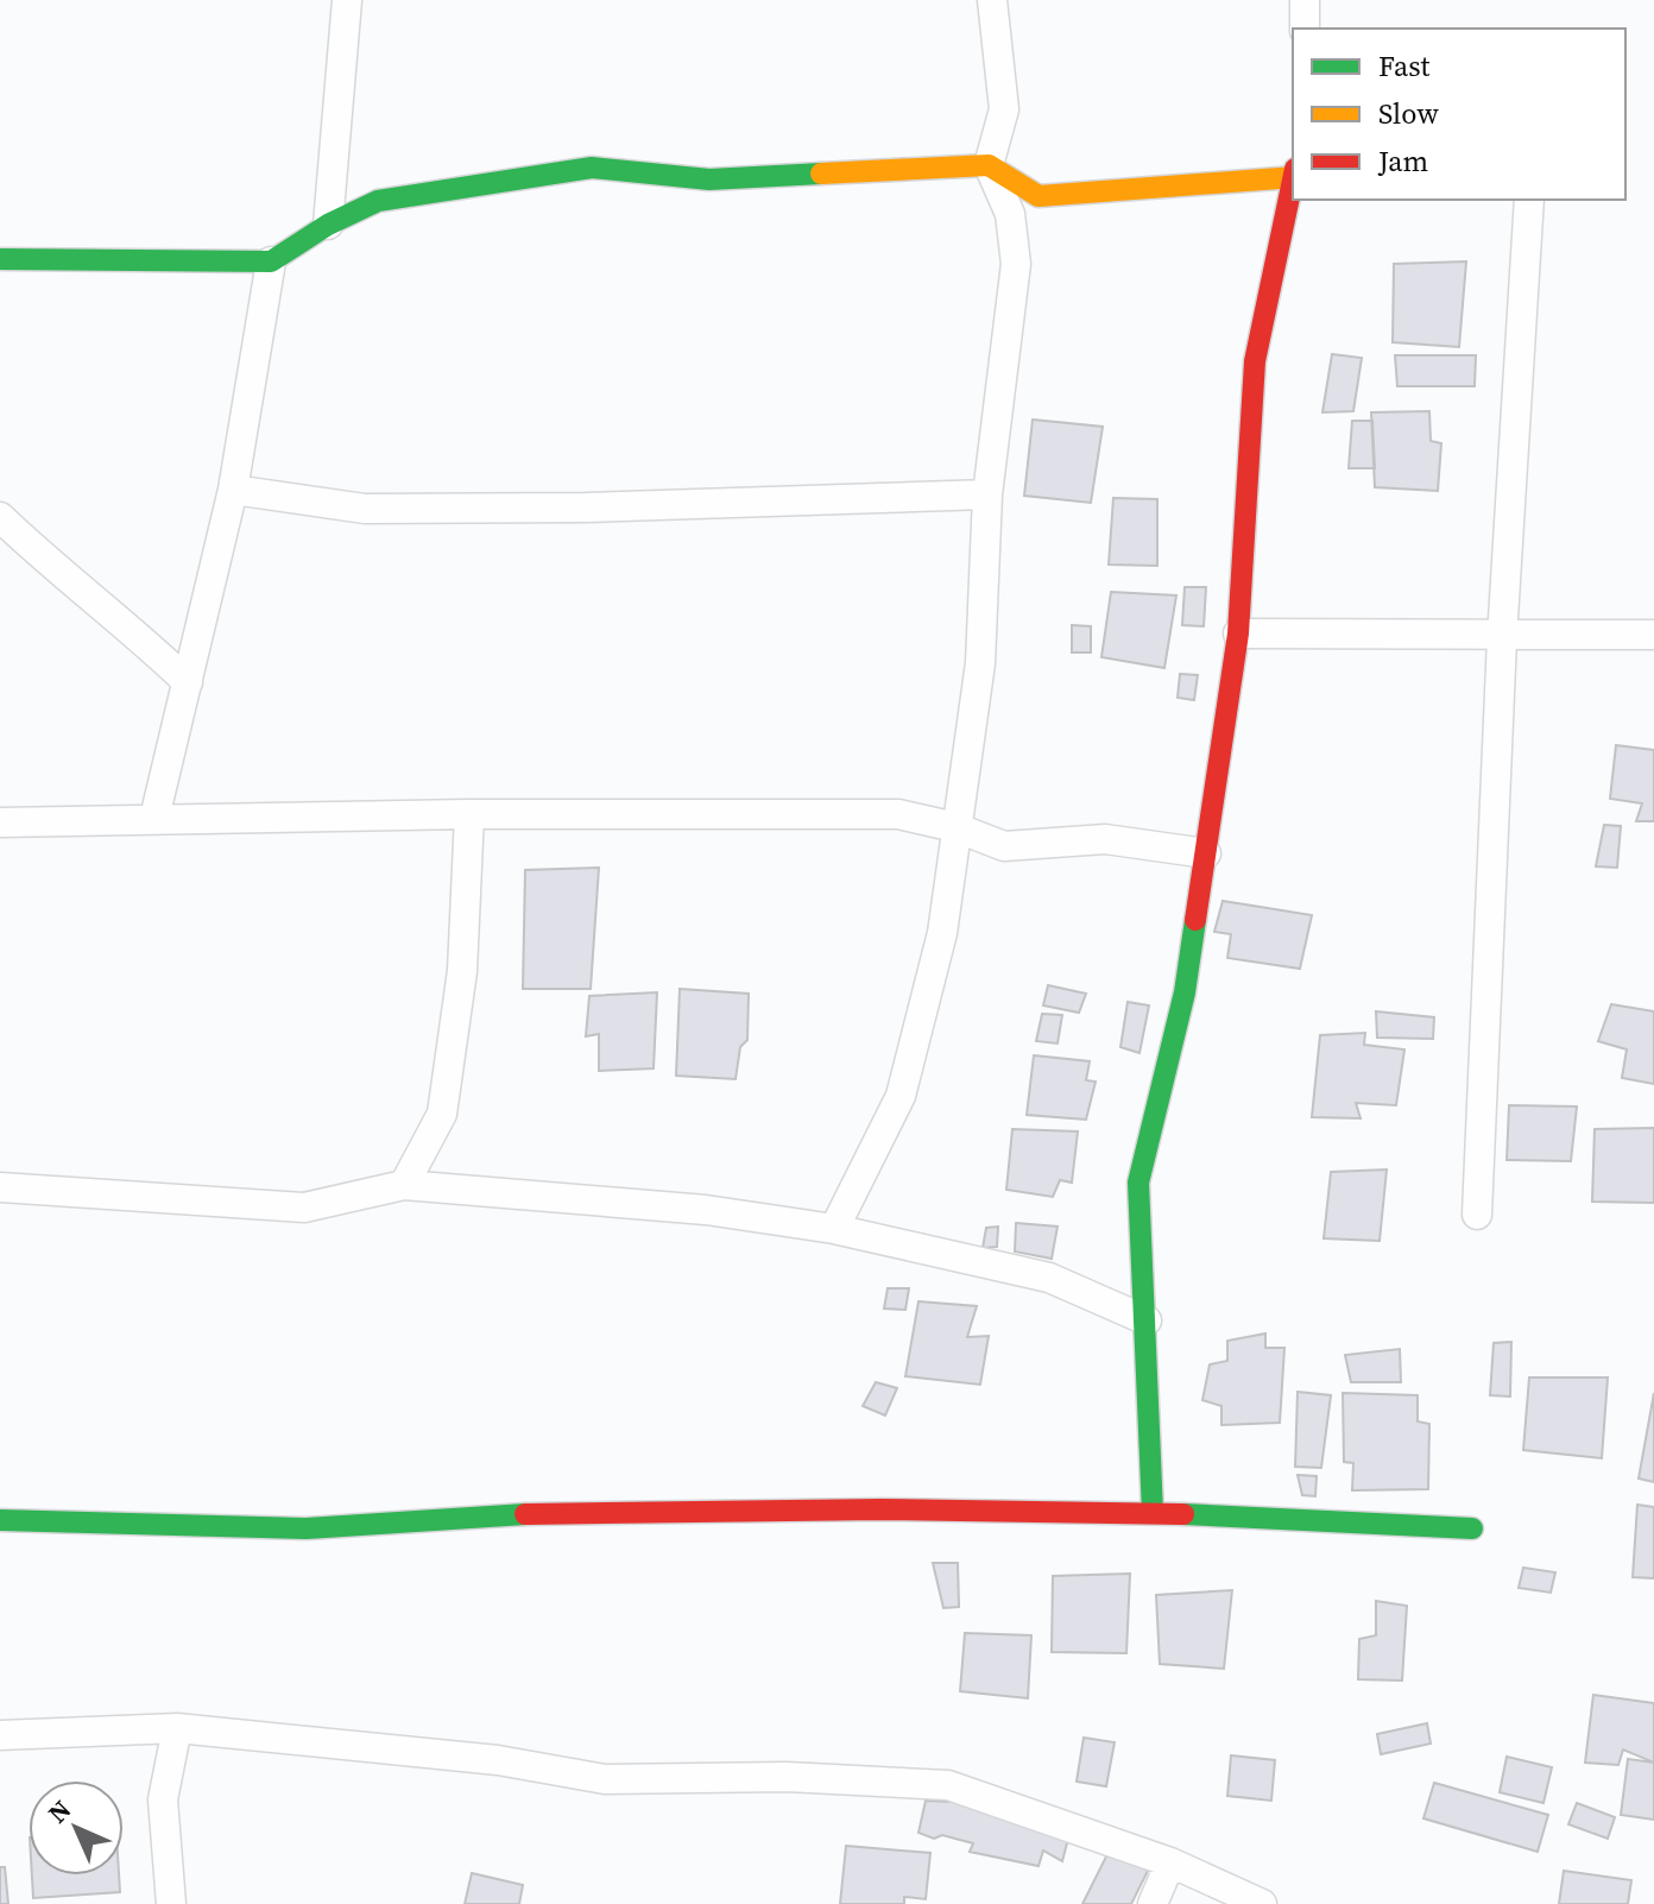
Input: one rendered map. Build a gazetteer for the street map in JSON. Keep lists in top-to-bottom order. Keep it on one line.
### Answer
{"legend":["Fast","Slow","Jam"],"north":"top left"}
